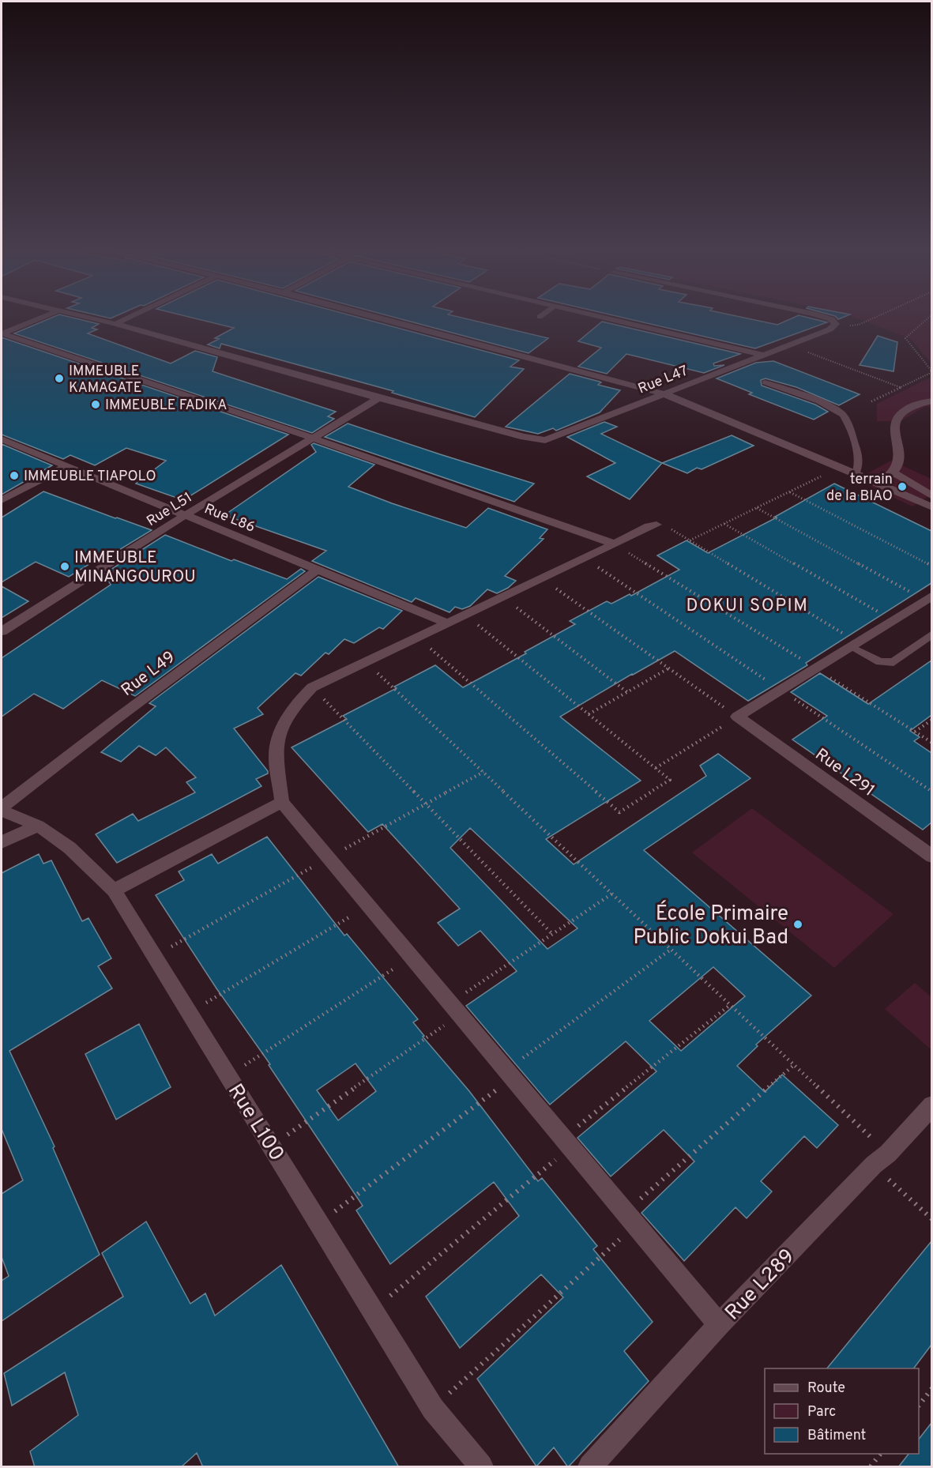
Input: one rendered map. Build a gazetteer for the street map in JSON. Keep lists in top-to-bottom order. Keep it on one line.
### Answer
{"streets":{"street":["Rue L47","Rue L51","Rue L86","Rue L49","Rue L291","Rue L100","Rue L289"]},"crossings":[["Rue L47","Rue L51"],["Rue L51","Rue L86"],["Rue L86","Rue L49"],["Rue L49","Rue L100"]],"districts":["DOKUI SOPIM"],"places":["IMMEUBLE KAMAGATE","IMMEUBLE FADIKA","IMMEUBLE TIAPOLO","terrain de la BIAO","IMMEUBLE MINANGOUROU","École Primaire Public Dokui Bad"],"legend":["Route","Parc","Bâtiment"]}
